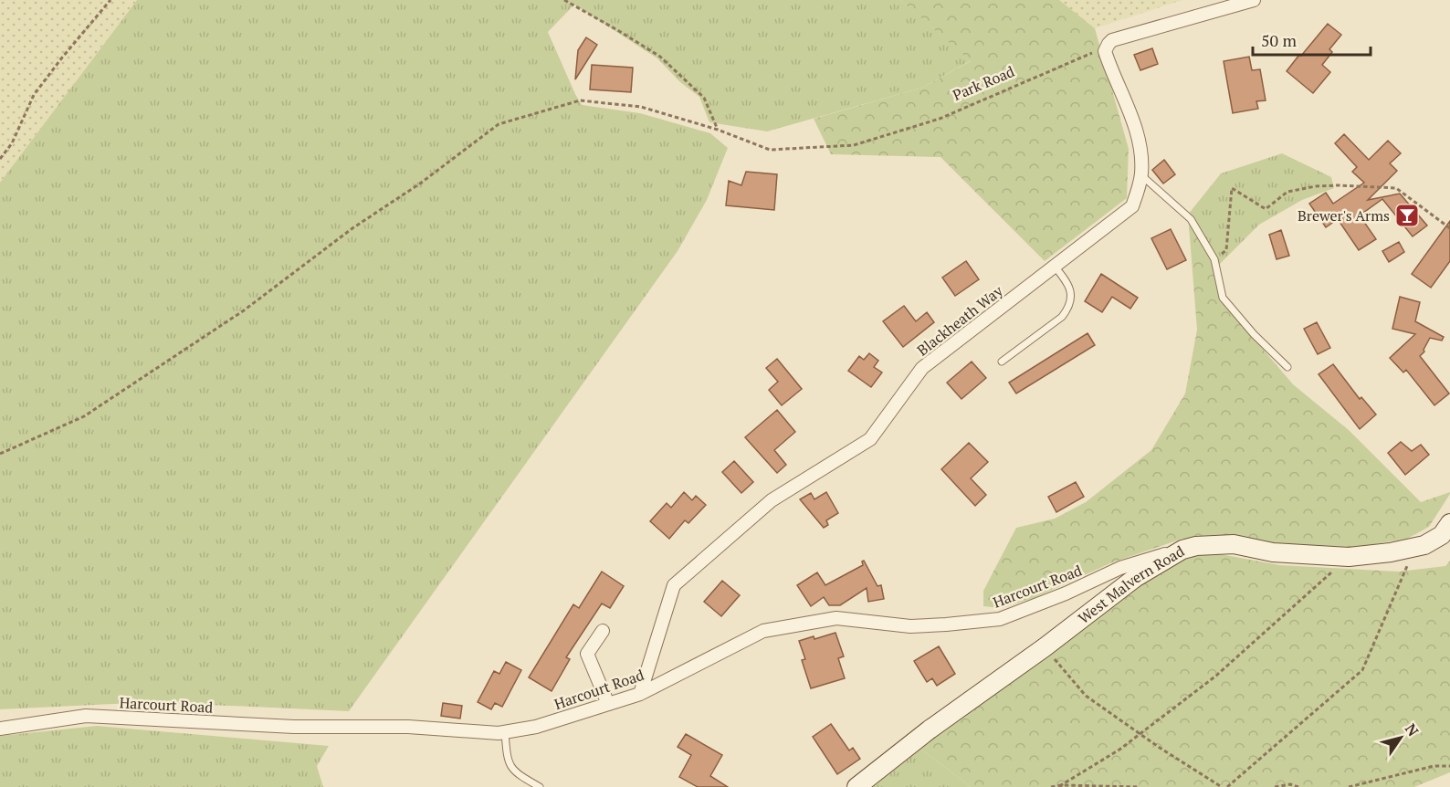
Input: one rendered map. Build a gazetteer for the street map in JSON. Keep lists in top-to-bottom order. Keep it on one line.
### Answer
{"streets":{"main road":["West Malvern Road"],"street":["Blackheath Way","Harcourt Road"],"path":["Park Road"]},"crossings":[["Park Road","Blackheath Way"],["Blackheath Way","Harcourt Road"],["Harcourt Road","West Malvern Road"]],"places":{"bar":["Brewer's Arms"]},"scale_bar":"50 m","north":"top right"}
